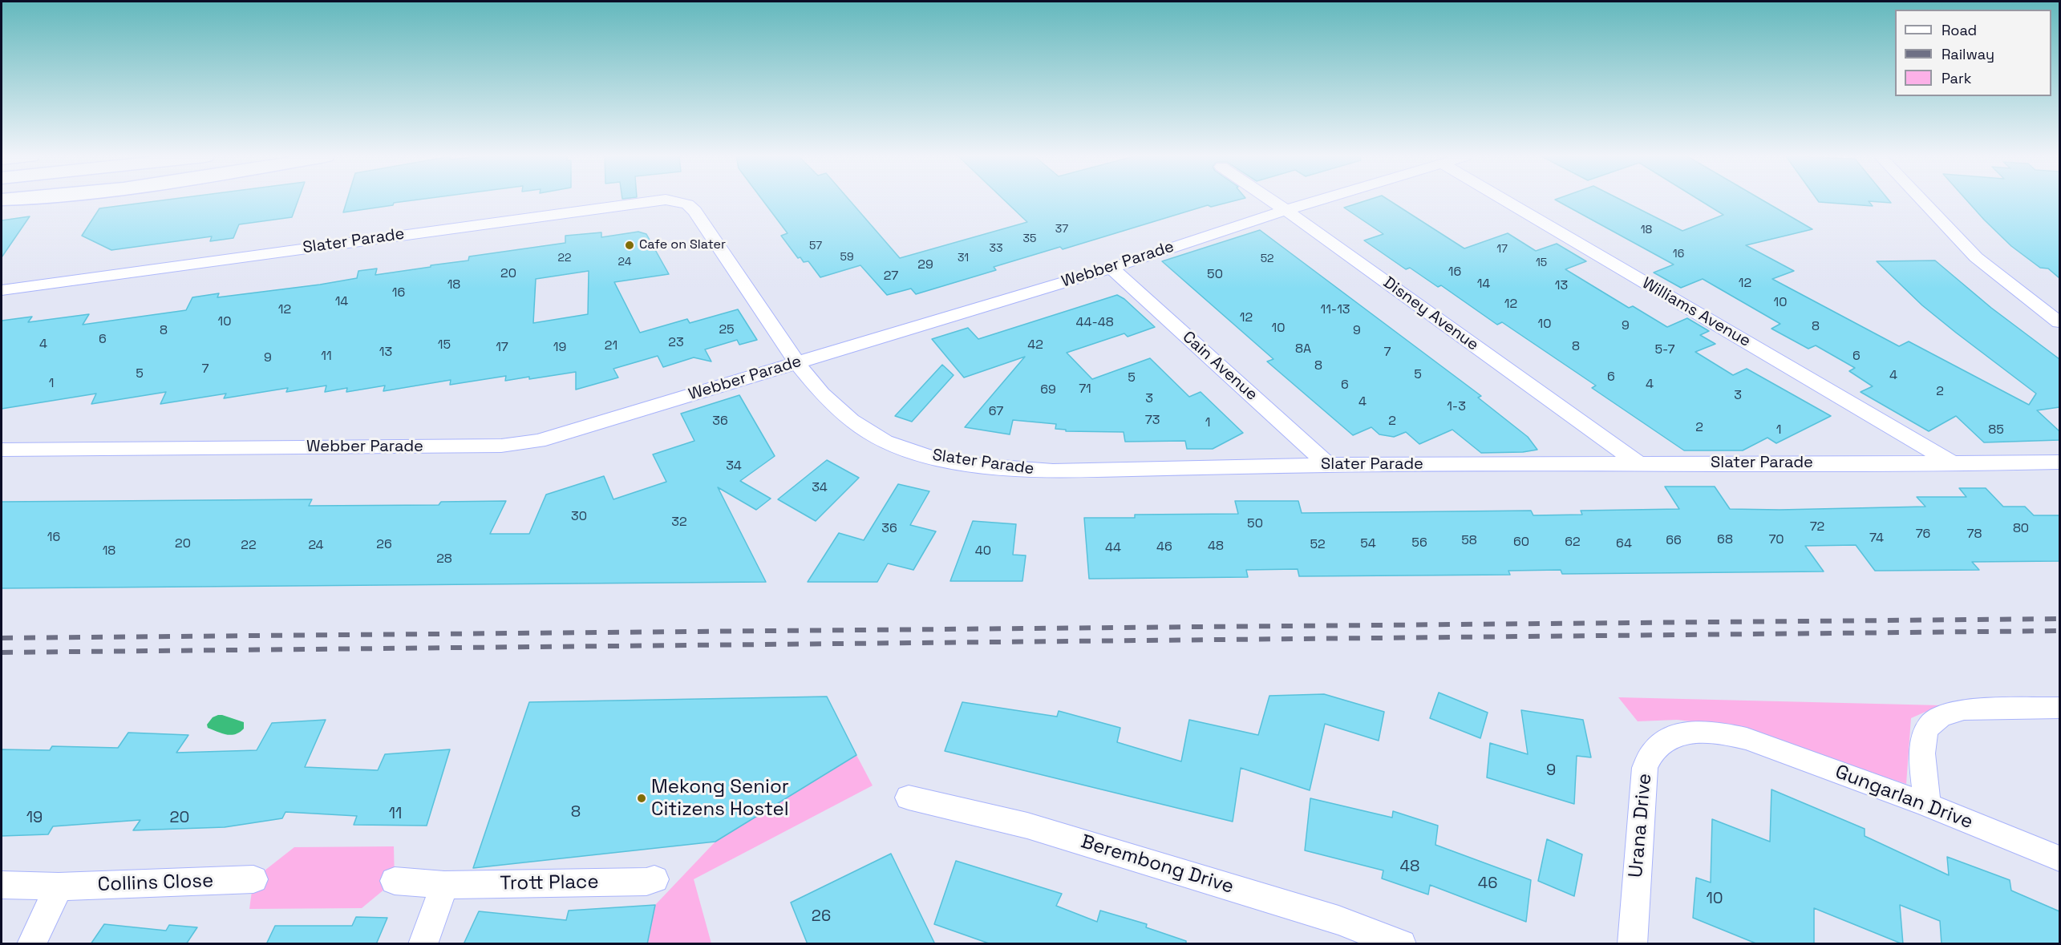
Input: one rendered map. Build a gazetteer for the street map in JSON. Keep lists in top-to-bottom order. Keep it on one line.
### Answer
{"streets":{"street":["Slater Parade","Webber Parade","Williams Avenue","Disney Avenue","Cain Avenue","Gungarlan Drive","Urana Drive","Berembong Drive","Collins Close","Trott Place"]},"crossings":[["Slater Parade","Webber Parade"],["Slater Parade","Williams Avenue"],["Slater Parade","Disney Avenue"],["Slater Parade","Cain Avenue"],["Webber Parade","Disney Avenue"],["Webber Parade","Cain Avenue"],["Gungarlan Drive","Urana Drive"]],"places":["Cafe on Slater","Mekong Senior Citizens Hostel"],"house_numbers":["37","18","35","57","33","17","16","59","22","31","52","24","15","29","16","20","50","27","12","14","18","13","16","14","10","12","12","11-13","12","10","44-48","10","9","8","10","25","8","9","6","23","4","15","42","21","8","17","19","8A","5-7","13","7","11","6","9","8","7","5","5","4","6","5","1","4","6","71","69","2","3","3","4","1-3","67","73","36","2","1","2","1","85","34","34","30","32","50","72","36","80","76","78","16","74","68","70","58","66","60","62","56","20","54","64","26","52","22","24","48","46","44","18","40","28","9","8","11","19","20","48","46","10","26"],"legend":["Road","Railway","Park"]}
